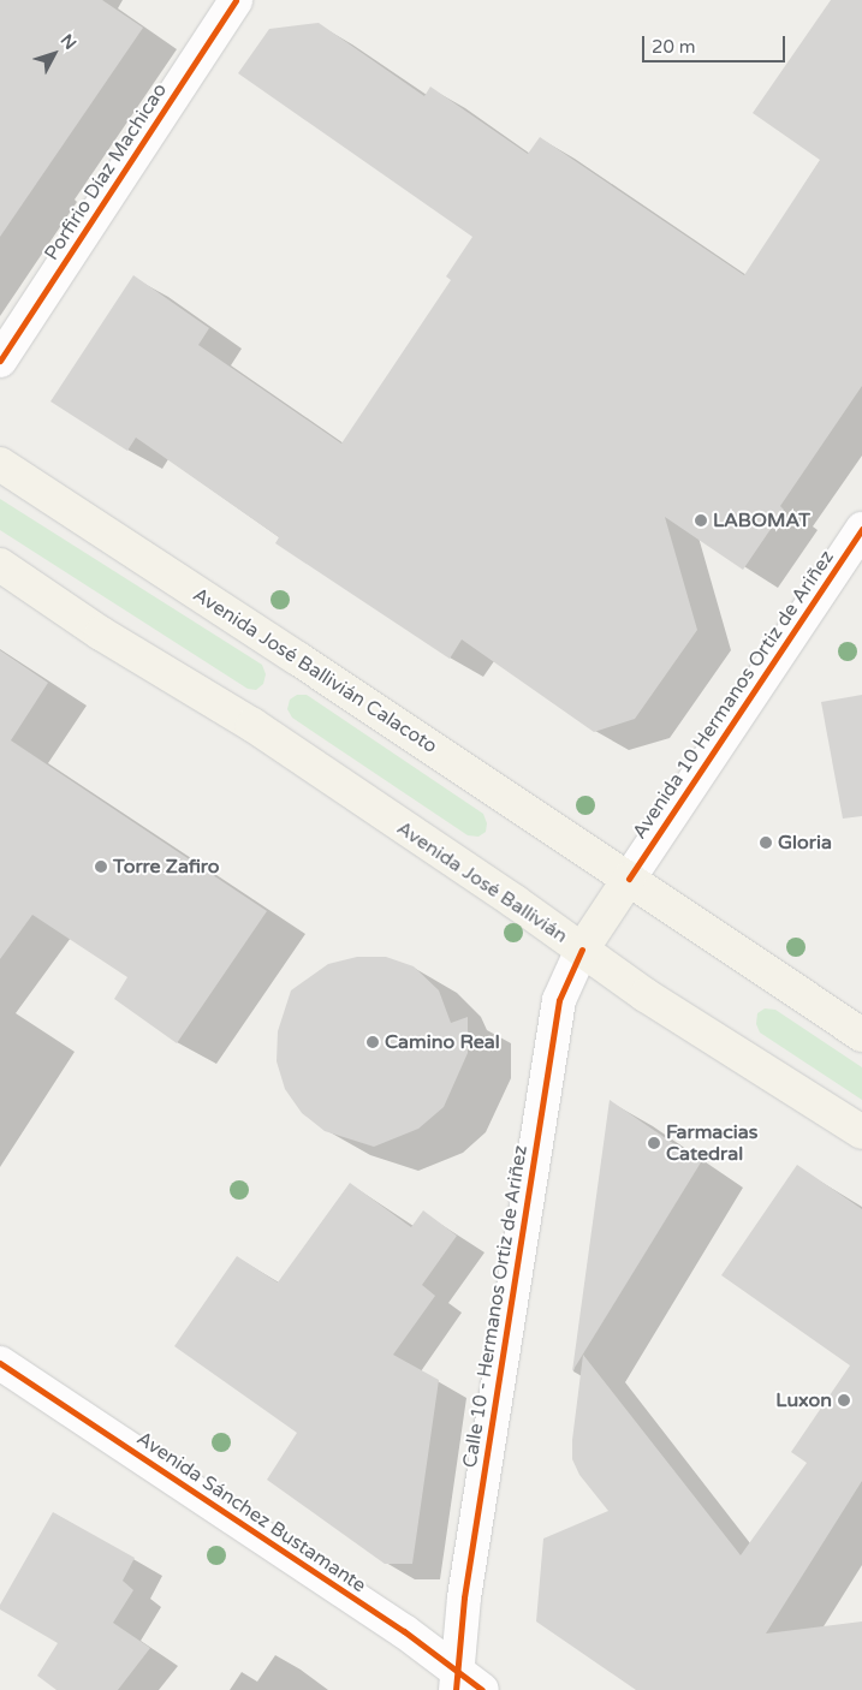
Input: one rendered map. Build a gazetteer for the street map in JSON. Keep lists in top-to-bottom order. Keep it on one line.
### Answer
{"streets":{"main road":["Avenida José Ballivián Calacoto","Avenida José Ballivián"],"street":["Porfirio Díaz Machicao","Avenida 10 Hermanos Ortiz de Ariñez","Calle 10 - Hermanos Ortiz de Ariñez","Avenida Sánchez Bustamante"]},"crossings":[["Avenida José Ballivián Calacoto","Avenida 10 Hermanos Ortiz de Ariñez"],["Avenida José Ballivián","Calle 10 - Hermanos Ortiz de Ariñez"],["Calle 10 - Hermanos Ortiz de Ariñez","Avenida Sánchez Bustamante"]],"places":["LABOMAT","Gloria","Torre Zafiro","Camino Real","Farmacias Catedral","Luxon"],"scale_bar":"20 m","north":"top right"}
